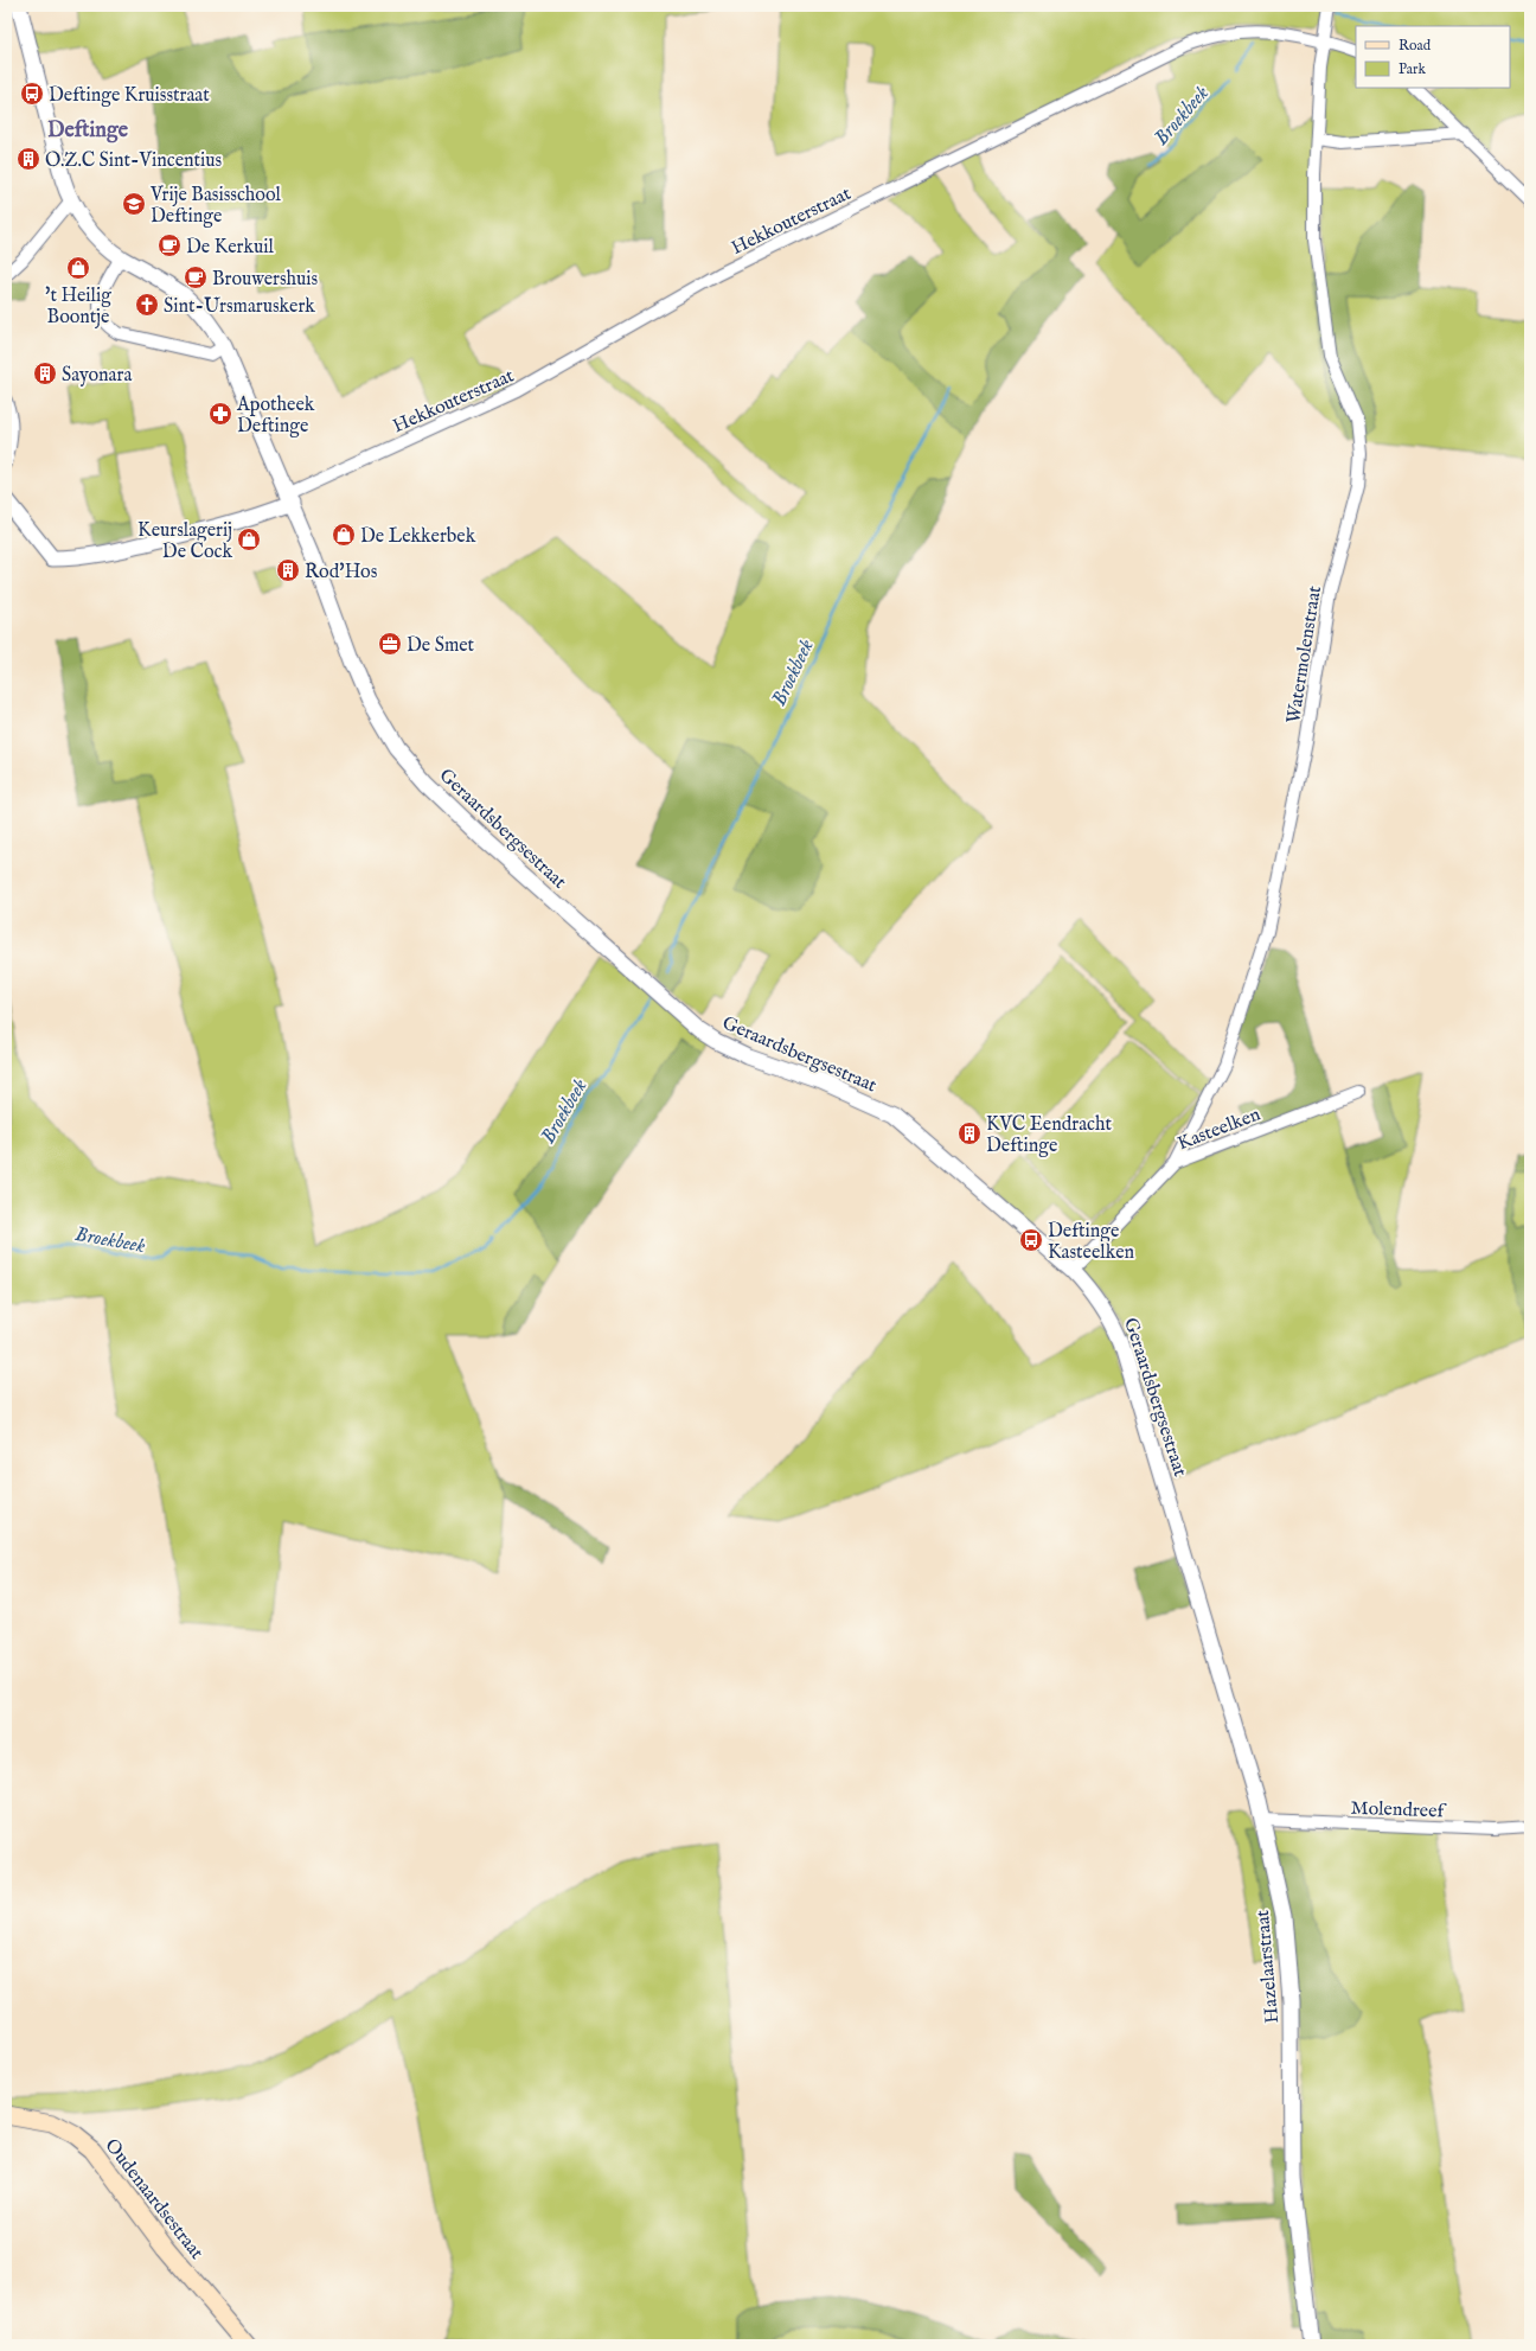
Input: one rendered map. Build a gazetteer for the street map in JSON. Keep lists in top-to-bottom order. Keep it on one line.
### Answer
{"streets":{"main road":["Oudenaardsestraat"],"street":["Hekkouterstraat","Watermolenstraat","Geraardsbergsestraat","Kasteelken","Molendreef","Hazelaarstraat"]},"crossings":[["Hekkouterstraat","Watermolenstraat"],["Hekkouterstraat","Geraardsbergsestraat"],["Watermolenstraat","Kasteelken"],["Geraardsbergsestraat","Kasteelken"],["Geraardsbergsestraat","Hazelaarstraat"],["Molendreef","Hazelaarstraat"]],"districts":["Deftinge"],"water":["Broekbeek"],"places":{"bus stop":["Deftinge Kruisstraat","Deftinge Kasteelken"],"building":["O.Z.C Sint-Vincentius","Sayonara","Rod'Hos","KVC Eendracht Deftinge"],"school or university":["Vrije Basisschool Deftinge"],"cafe":["De Kerkuil","Brouwershuis"],"shop":["'t Heilig Boontje","De Lekkerbek","Keurslagerij De Cock"],"church":["Sint-Ursmaruskerk"],"pharmacy":["Apotheek Deftinge"],"office":["De Smet"]},"legend":["Road","Park"]}
